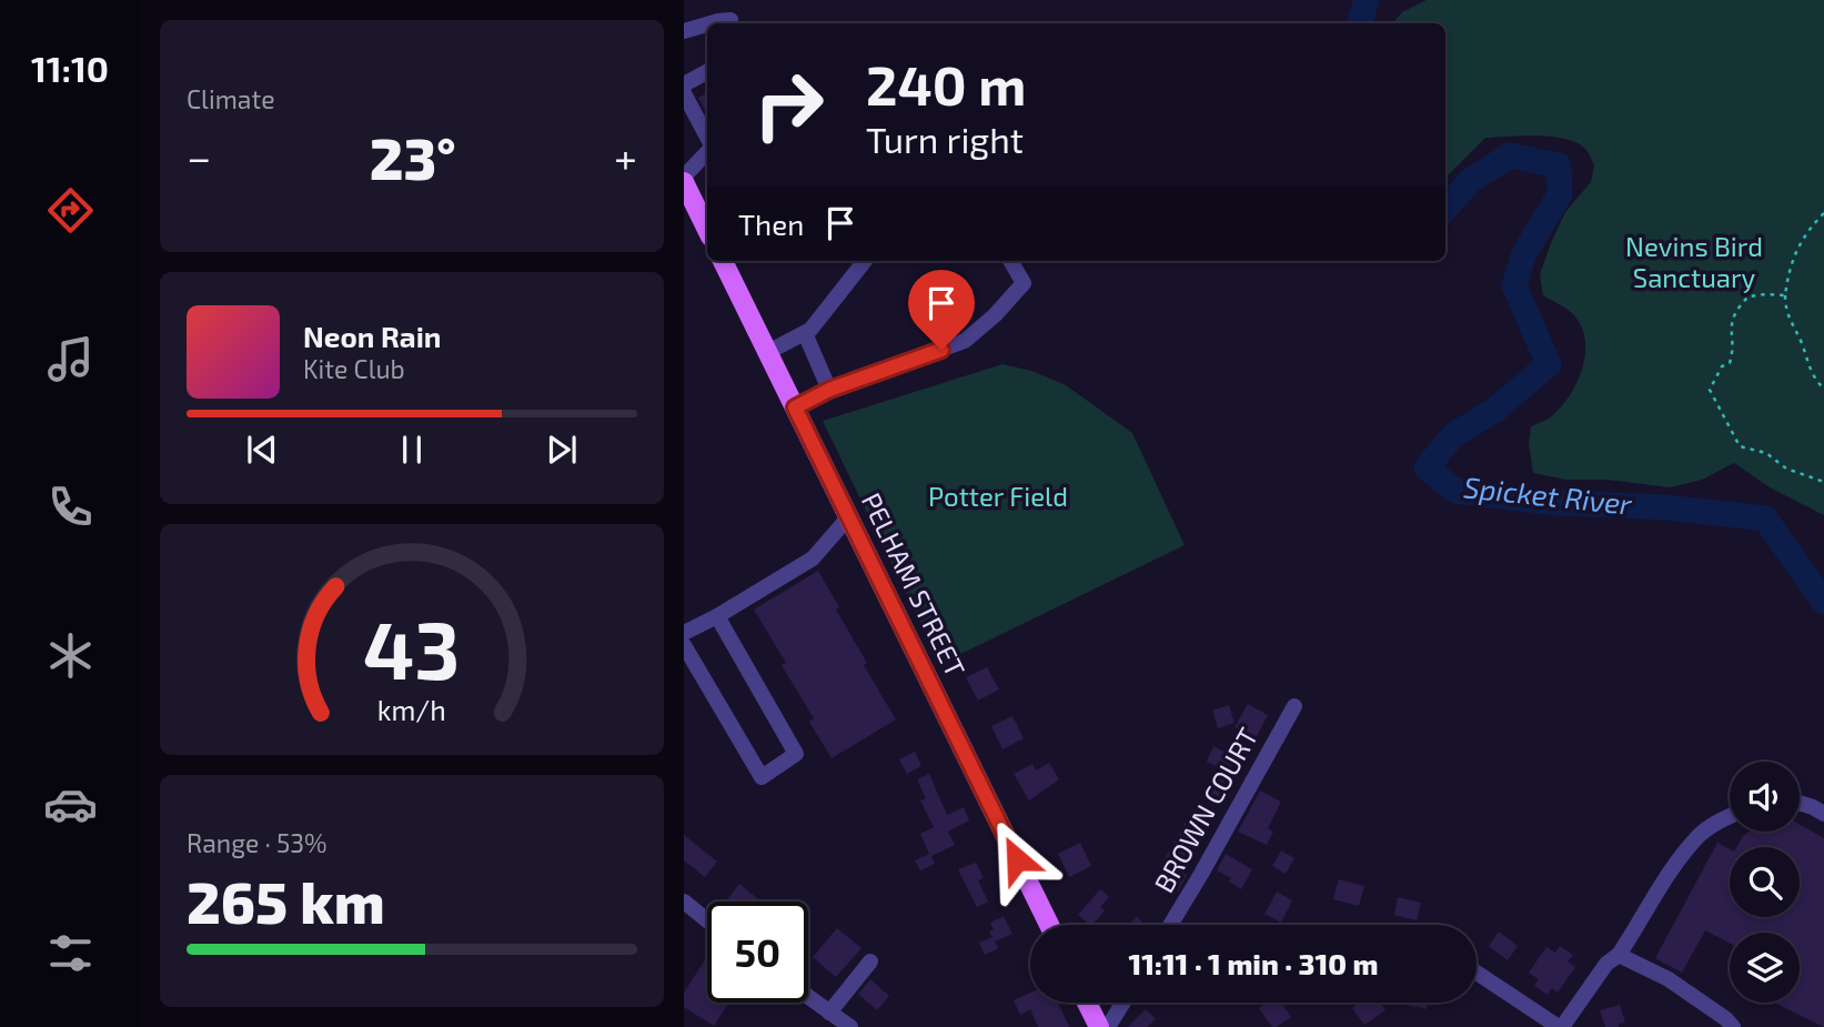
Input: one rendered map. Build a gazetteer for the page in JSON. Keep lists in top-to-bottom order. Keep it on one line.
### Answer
{"streets":{"main road":["PELHAM STREET"],"street":["BROWN COURT"]},"water":["Spicket River"],"parks":["Nevins Bird Sanctuary","Potter Field"],"page":{"tabs":"11:10","tile":["Climate",["Range · 53%","265 km"]],"turn":["240 m","Turn right"],"heat":["−","23°","+"],"then":"Then","song":["Neon Rain","Kite Club"],"limit":"50","trip":"11:11 · 1 min · 310 m","gauge":["43","km/h"]}}
